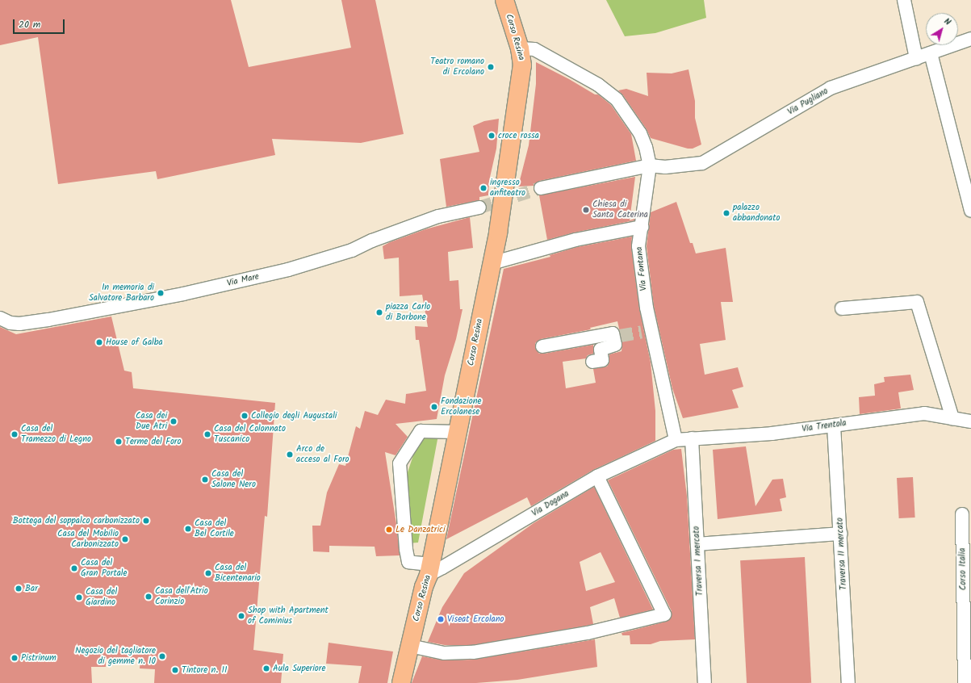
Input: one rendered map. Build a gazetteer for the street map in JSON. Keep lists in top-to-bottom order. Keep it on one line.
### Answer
{"streets":{"main road":["Corso Resina"],"street":["Via Pugliano","Via Fontana","Via Mare","Via Trentola","Via Dogana","Traversa II mercato","Traversa I mercato","Corso Italia"]},"crossings":[["Corso Resina","Via Fontana"],["Corso Resina","Via Dogana"],["Via Pugliano","Via Fontana"],["Via Fontana","Via Trentola"],["Via Fontana","Via Dogana"],["Via Trentola","Via Dogana"],["Via Trentola","Traversa II mercato"],["Via Trentola","Traversa I mercato"]],"places":["Teatro romano di Ercolano","croce rossa","ingresso anfiteatro","Chiesa di Santa Caterina","palazzo abbandonato","In memoria di Salvatore Barbaro","piazza Carlo di Borbone","House of Galba","Fondazione Ercolanese","Collegio degli Augustali","Casa dei Due Atri","Casa del Tramezzo di Legno","Casa del Colonnato Tuscanico","Terme del Foro","Arco de acceso al Foro","Casa del Salone Nero","Bottega del soppalco carbonizzato","Casa del Bel Cortile","Le Danzatrici","Casa del Mobilio Carbonizzato","Casa del Gran Portale","Casa del Bicentenario","Bar","Casa dell'Atrio Corinzio","Casa del Giardino","Shop with Apartment of Cominius","Viseat Ercolano","Negozio del tagliatore di gemme n. 10","Pistrinum","Aula Superiore","Tintore n. 11"],"scale_bar":"20 m","north":"top right"}
